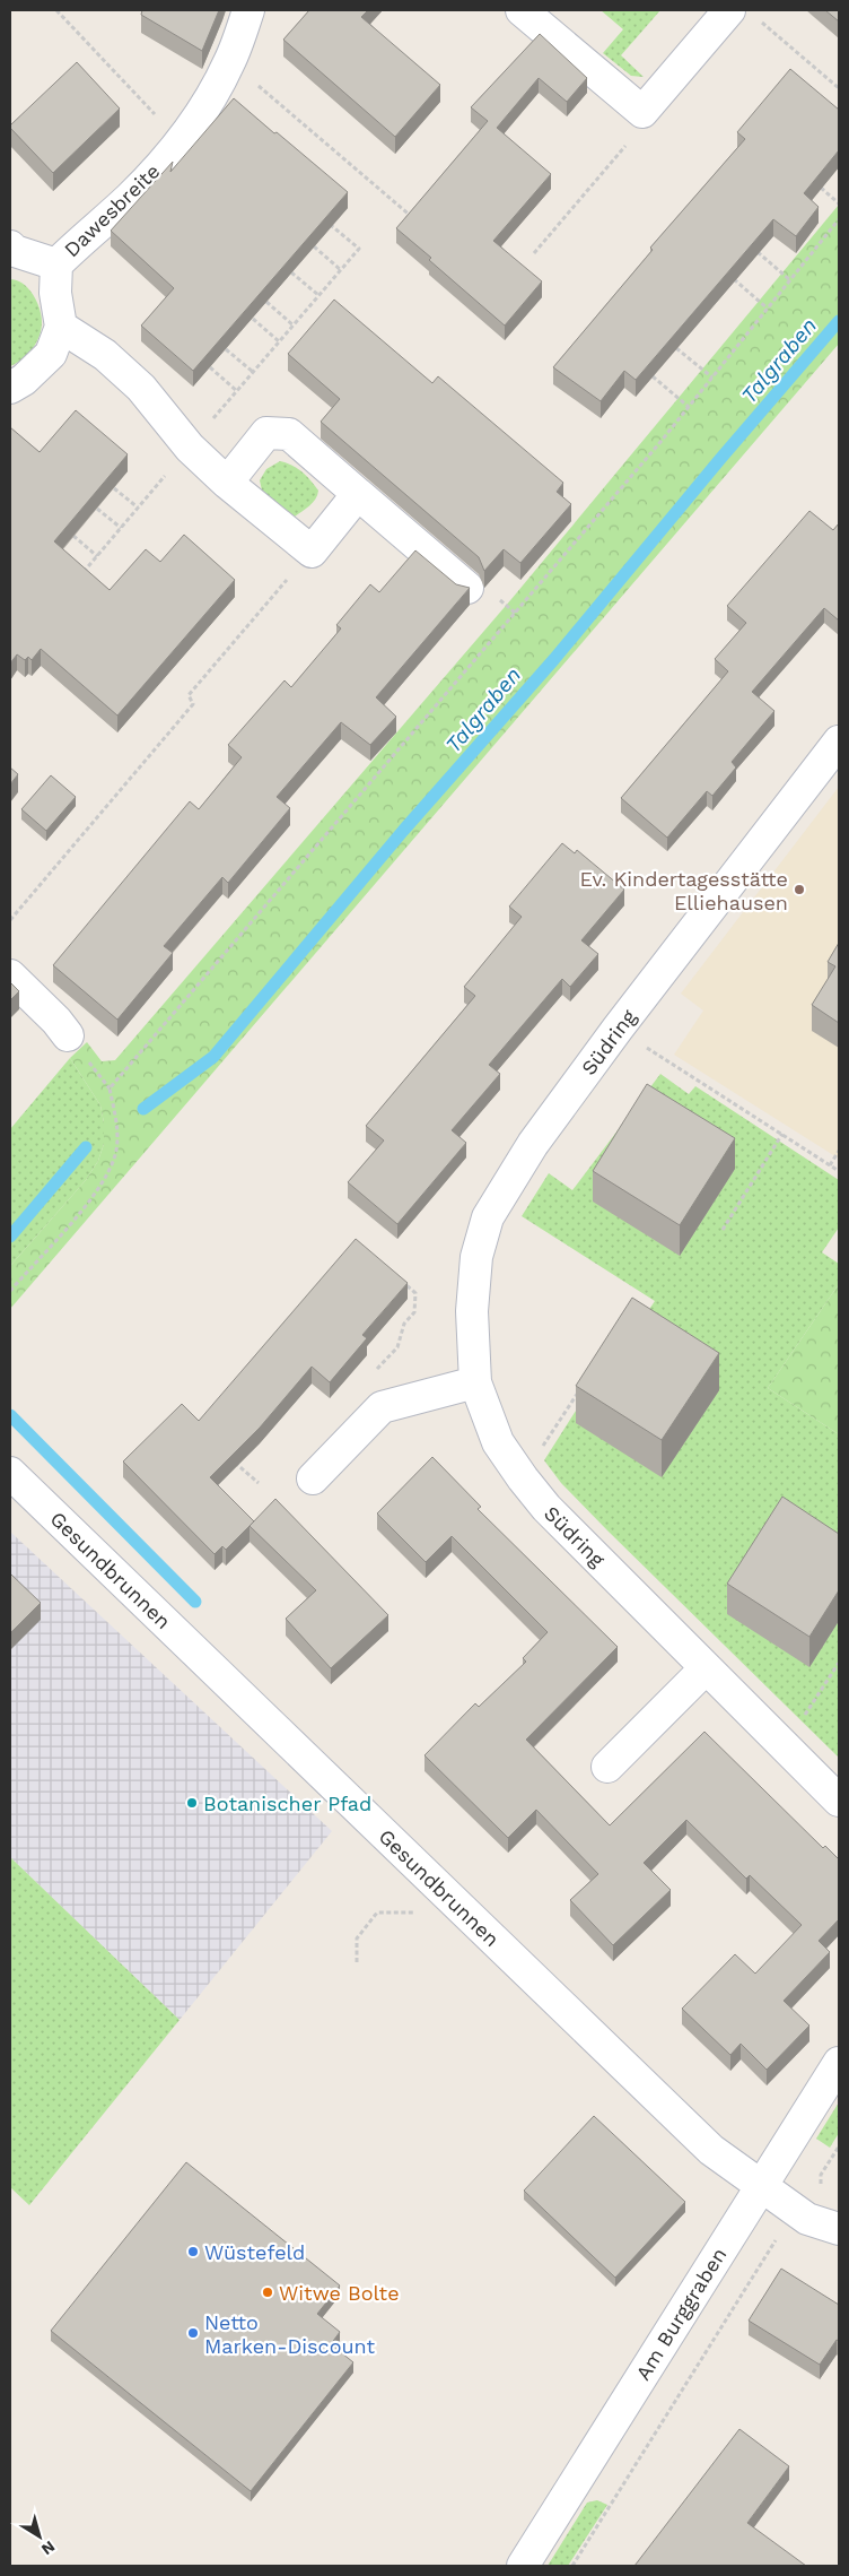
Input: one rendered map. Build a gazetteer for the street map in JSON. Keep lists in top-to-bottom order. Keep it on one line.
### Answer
{"streets":{"street":["Dawesbreite","Südring","Gesundbrunnen","Am Burggraben"]},"crossings":[["Gesundbrunnen","Am Burggraben"]],"water":["Talgraben"],"places":["Ev. Kindertagesstätte Elliehausen","Botanischer Pfad","Wüstefeld","Witwe Bolte","Netto Marken-Discount"],"north":"bottom right"}
